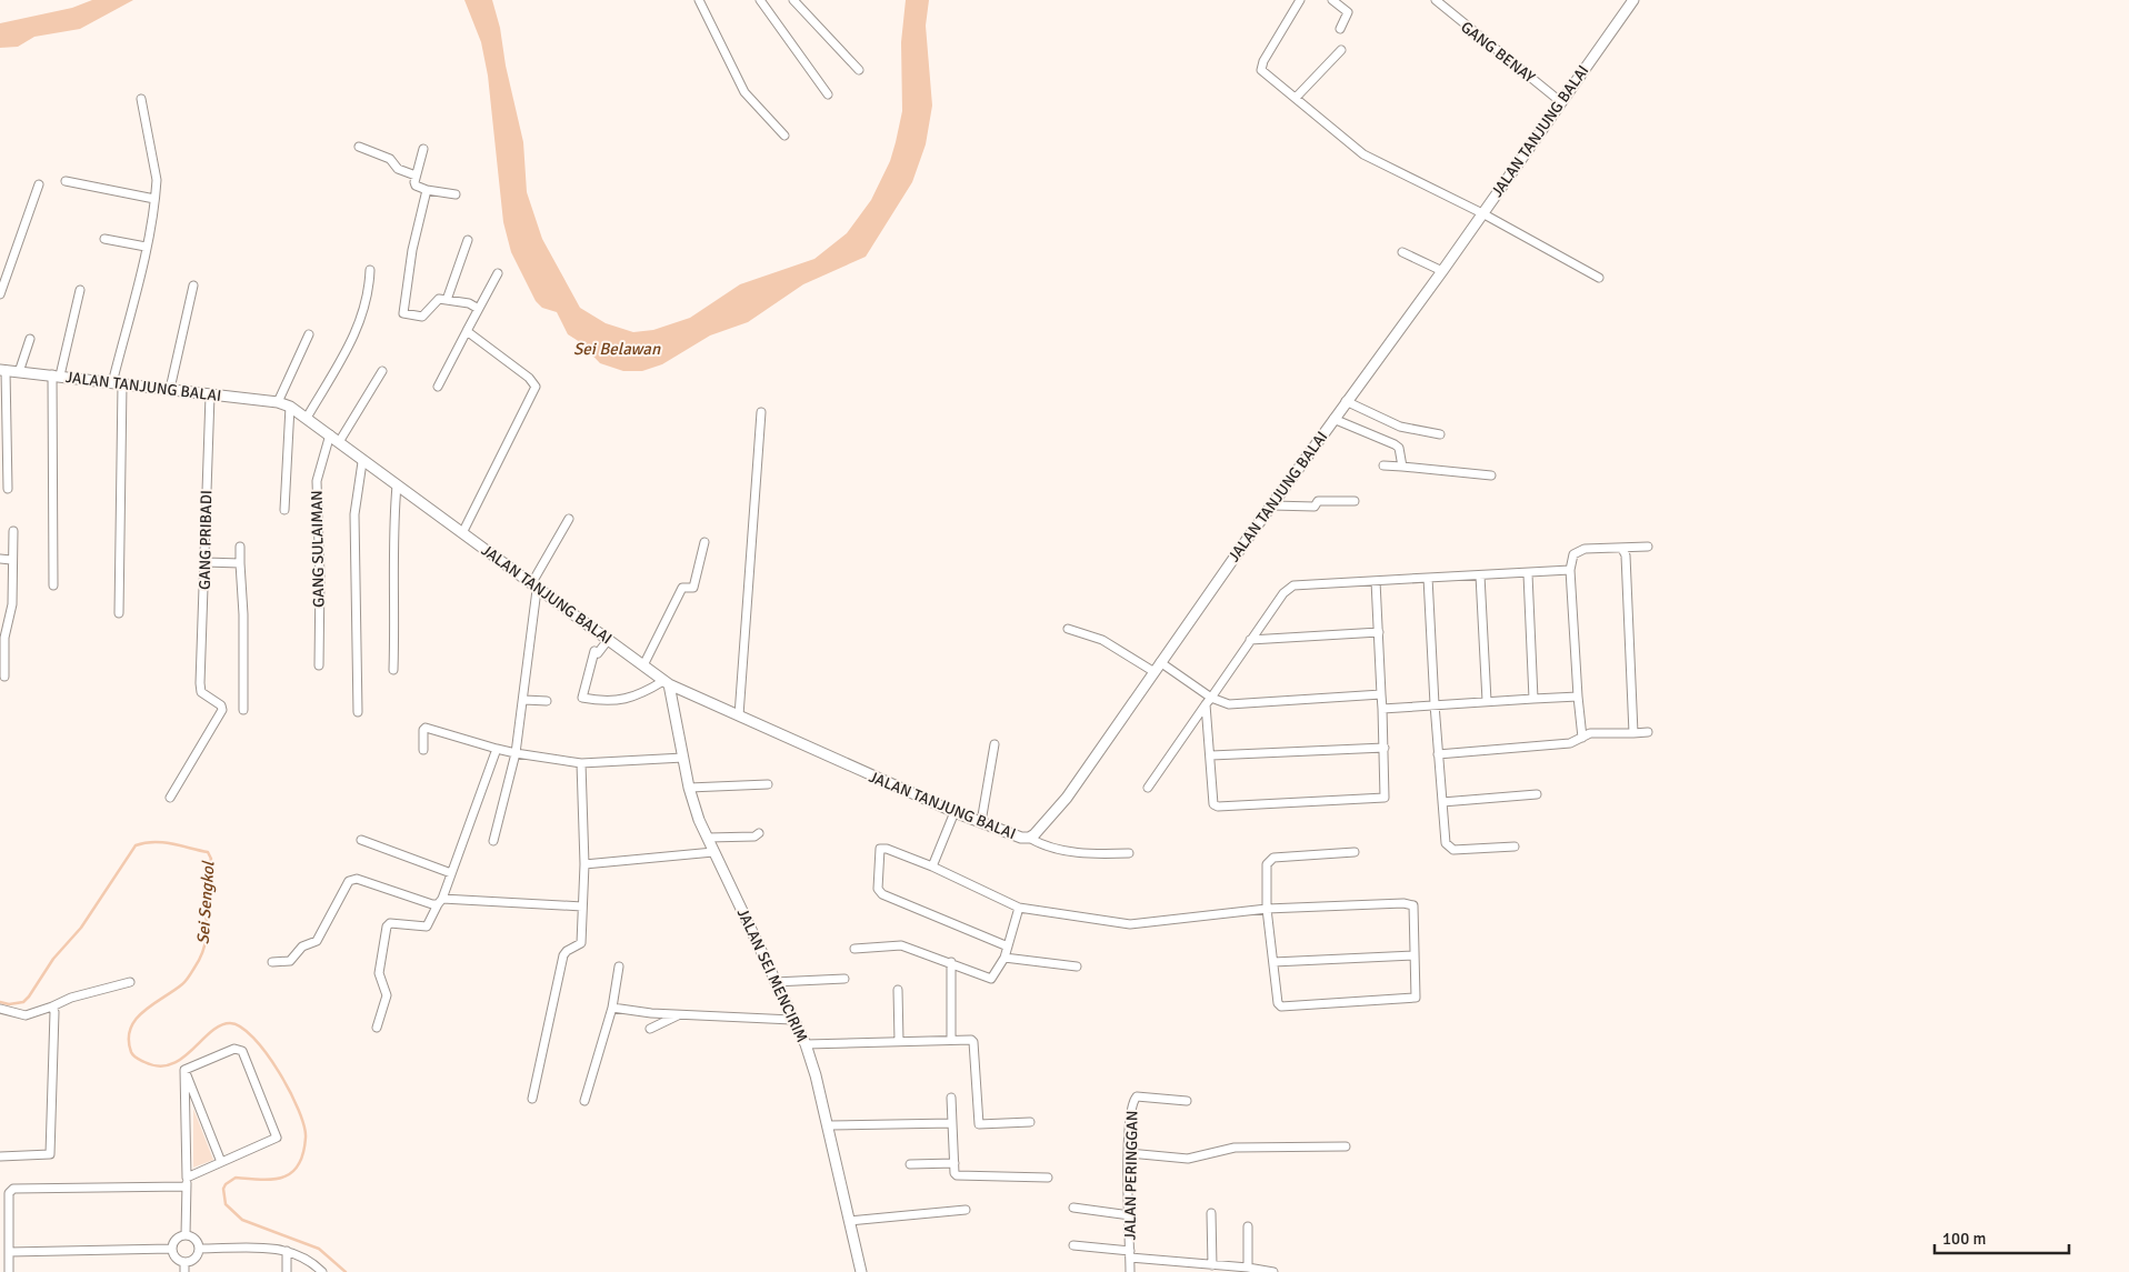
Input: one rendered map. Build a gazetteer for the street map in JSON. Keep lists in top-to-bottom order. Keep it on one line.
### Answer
{"streets":{"street":["GANG BENAY","JALAN TANJUNG BALAI","GANG PRIBADI","GANG SULAIMAN","JALAN SEI MENCIRIM","JALAN PERINGGAN"]},"crossings":[["GANG BENAY","JALAN TANJUNG BALAI"],["JALAN TANJUNG BALAI","GANG PRIBADI"],["JALAN TANJUNG BALAI","GANG SULAIMAN"],["JALAN TANJUNG BALAI","JALAN SEI MENCIRIM"]],"water":["Sei Belawan","Sei Sengkol"],"scale_bar":"100 m"}
